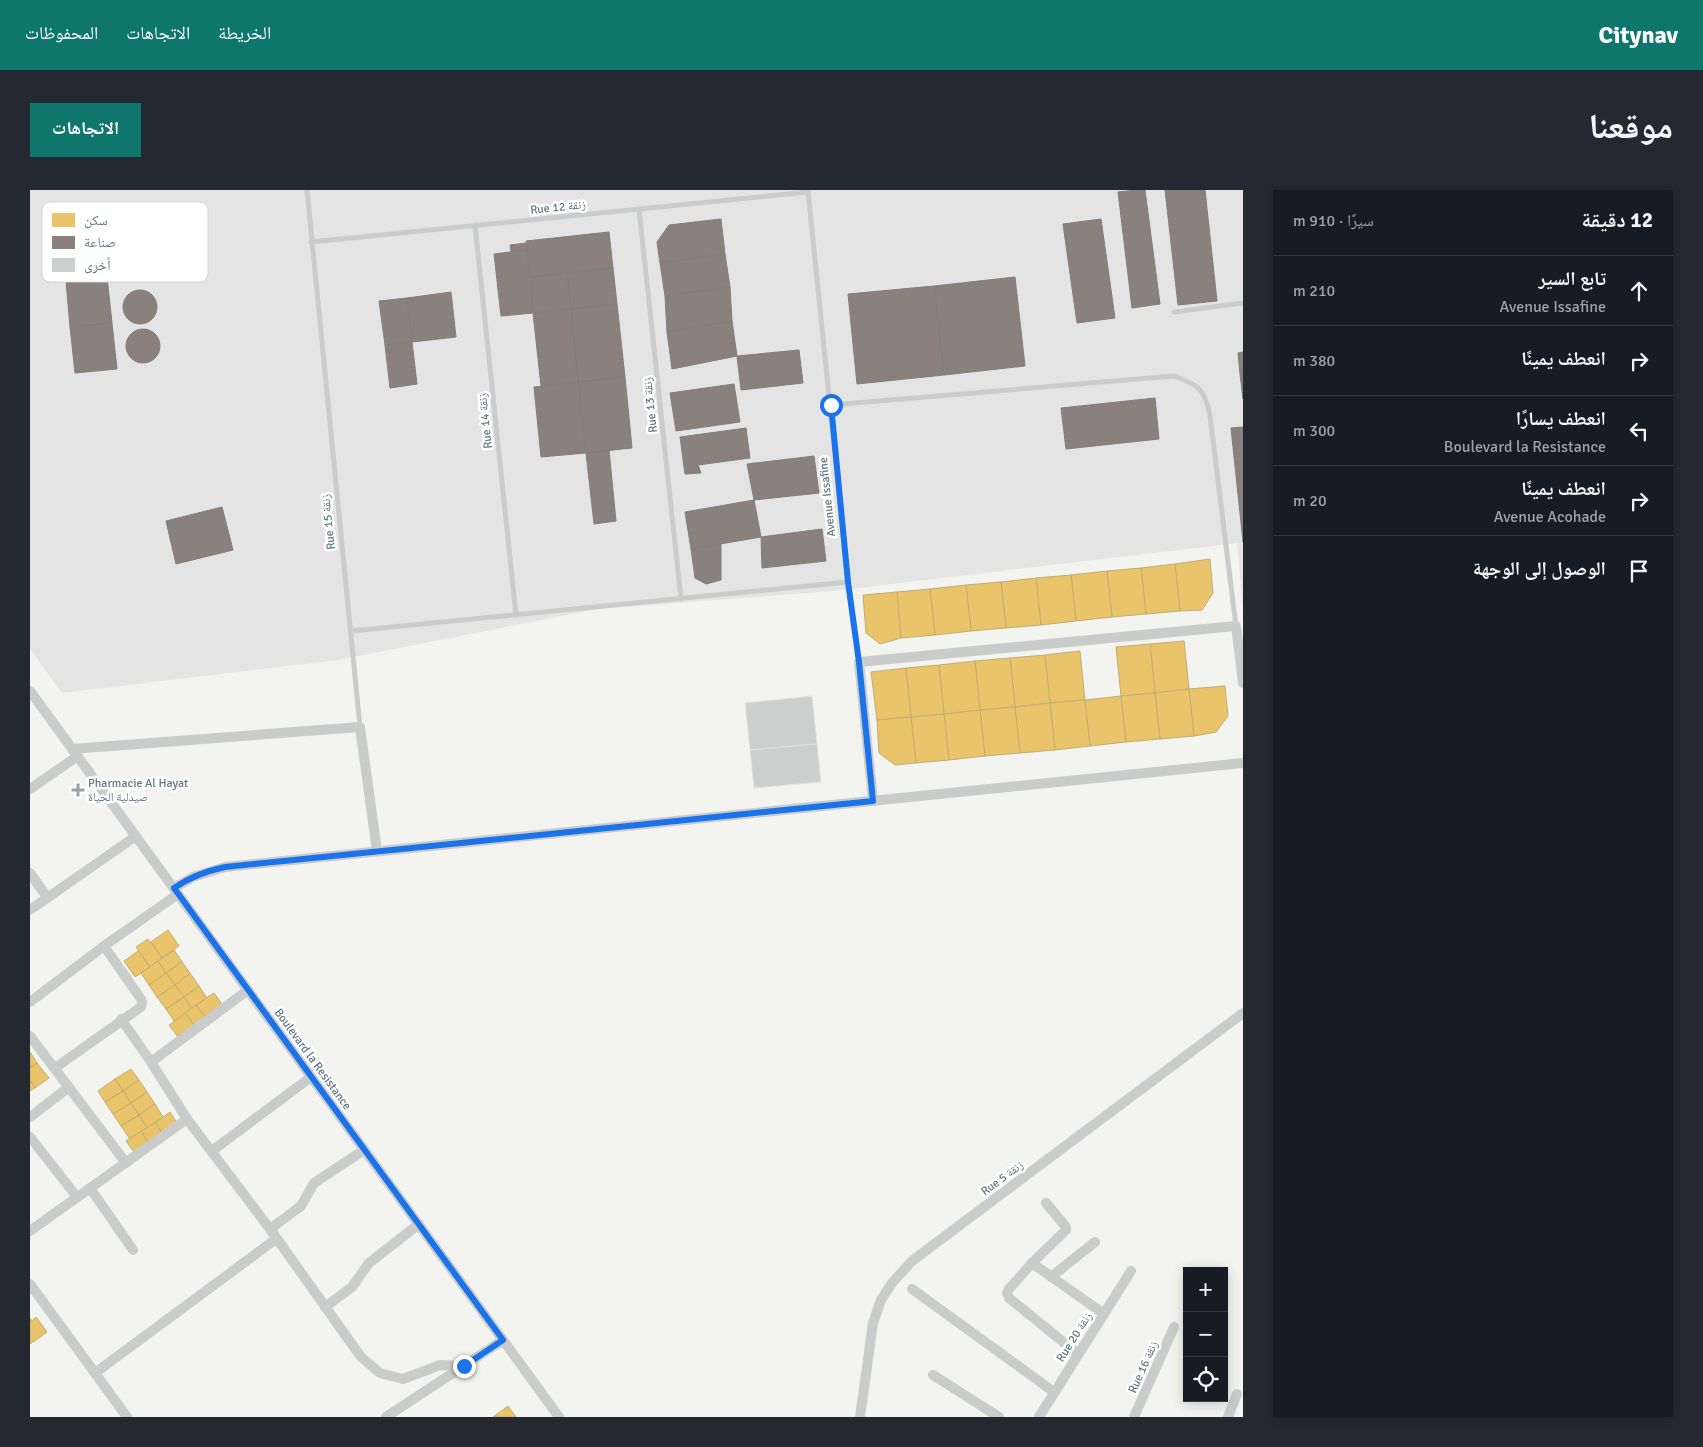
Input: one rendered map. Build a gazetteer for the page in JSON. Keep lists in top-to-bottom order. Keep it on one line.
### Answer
{"streets":{"street":["Avenue Issafine","Rue 15 زنقة","Boulevard la Resistance","Rue 5 زنقة","Rue 20 زنقة","Rue 16 زنقة"],"lane":["Rue 12 زنقة","Rue 13 زنقة","Rue 14 زنقة"]},"crossings":[["Rue 12 زنقة","Rue 13 زنقة"],["Rue 12 زنقة","Rue 14 زنقة"],["Rue 12 زنقة","Avenue Issafine"],["Rue 12 زنقة","Rue 15 زنقة"]],"places":{"health":["Pharmacie Al Hayat صيدلية الحياة"]},"legend":["سكن","صناعة","أخرى"],"page":{"header":"Citynav","nav":["الخريطة","الاتجاهات","المحفوظات"],"title":"موقعنا","buttons":"الاتجاهات","heading":["12 دقيقة","سيرًا · 910 m"],"list":[["تابع السير","Avenue Issafine","210 m"],["انعطف يمينًا","380 m"],["انعطف يسارًا","Boulevard la Resistance","300 m"],["انعطف يمينًا","Avenue Acohade","20 m"],"الوصول إلى الوجهة"],"map_buttons":["+","−"]}}
